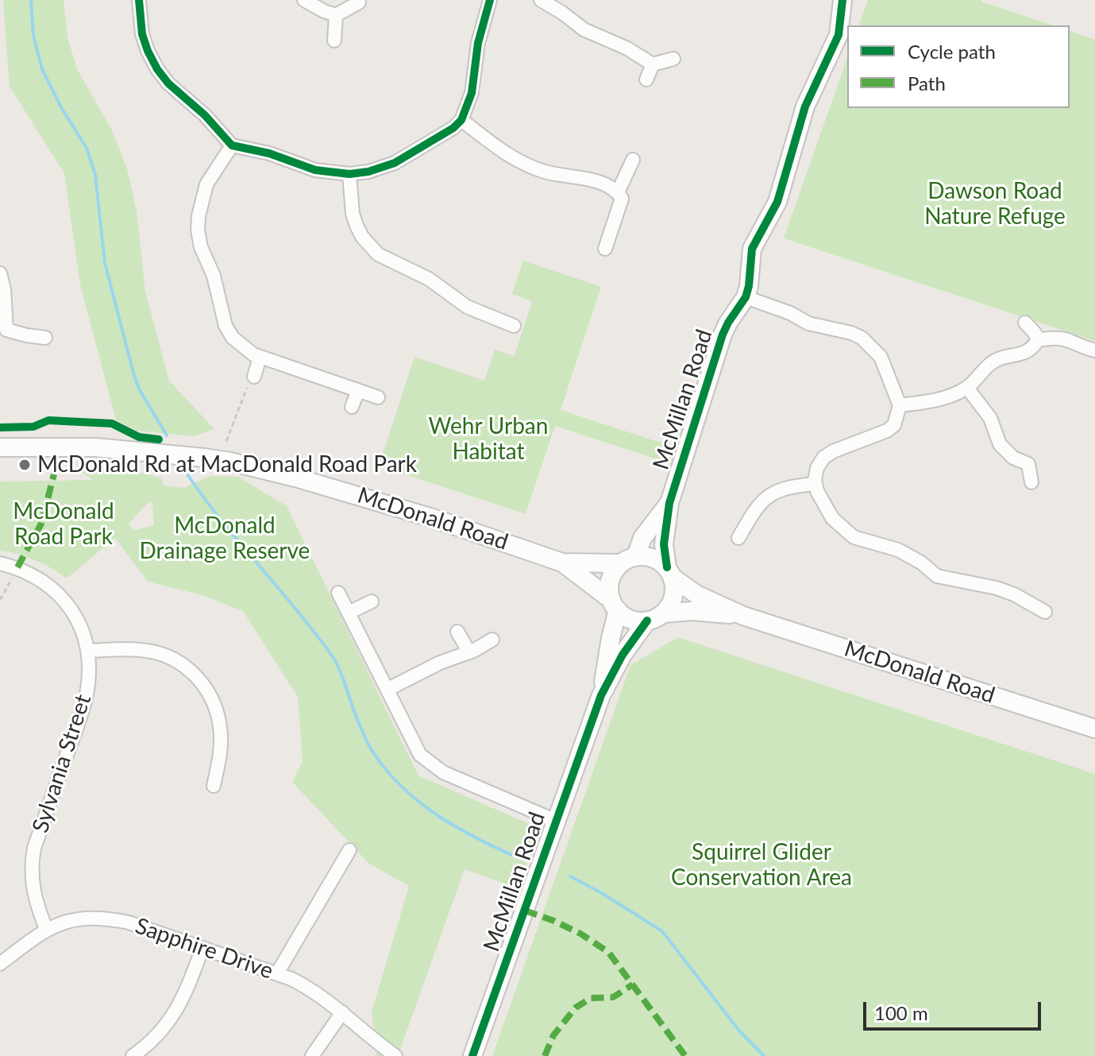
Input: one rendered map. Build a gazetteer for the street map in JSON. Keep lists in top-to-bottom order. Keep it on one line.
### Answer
{"streets":{"main road":["McMillan Road","McDonald Road"],"street":["Sylvania Street","Sapphire Drive"]},"crossings":[["McMillan Road","McDonald Road"],["Sylvania Street","Sapphire Drive"]],"parks":["Dawson Road Nature Refuge","Wehr Urban Habitat","McDonald Road Park","McDonald Drainage Reserve","Squirrel Glider Conservation Area"],"places":["McDonald Rd at MacDonald Road Park"],"legend":["Cycle path","Path"],"scale_bar":"100 m"}
